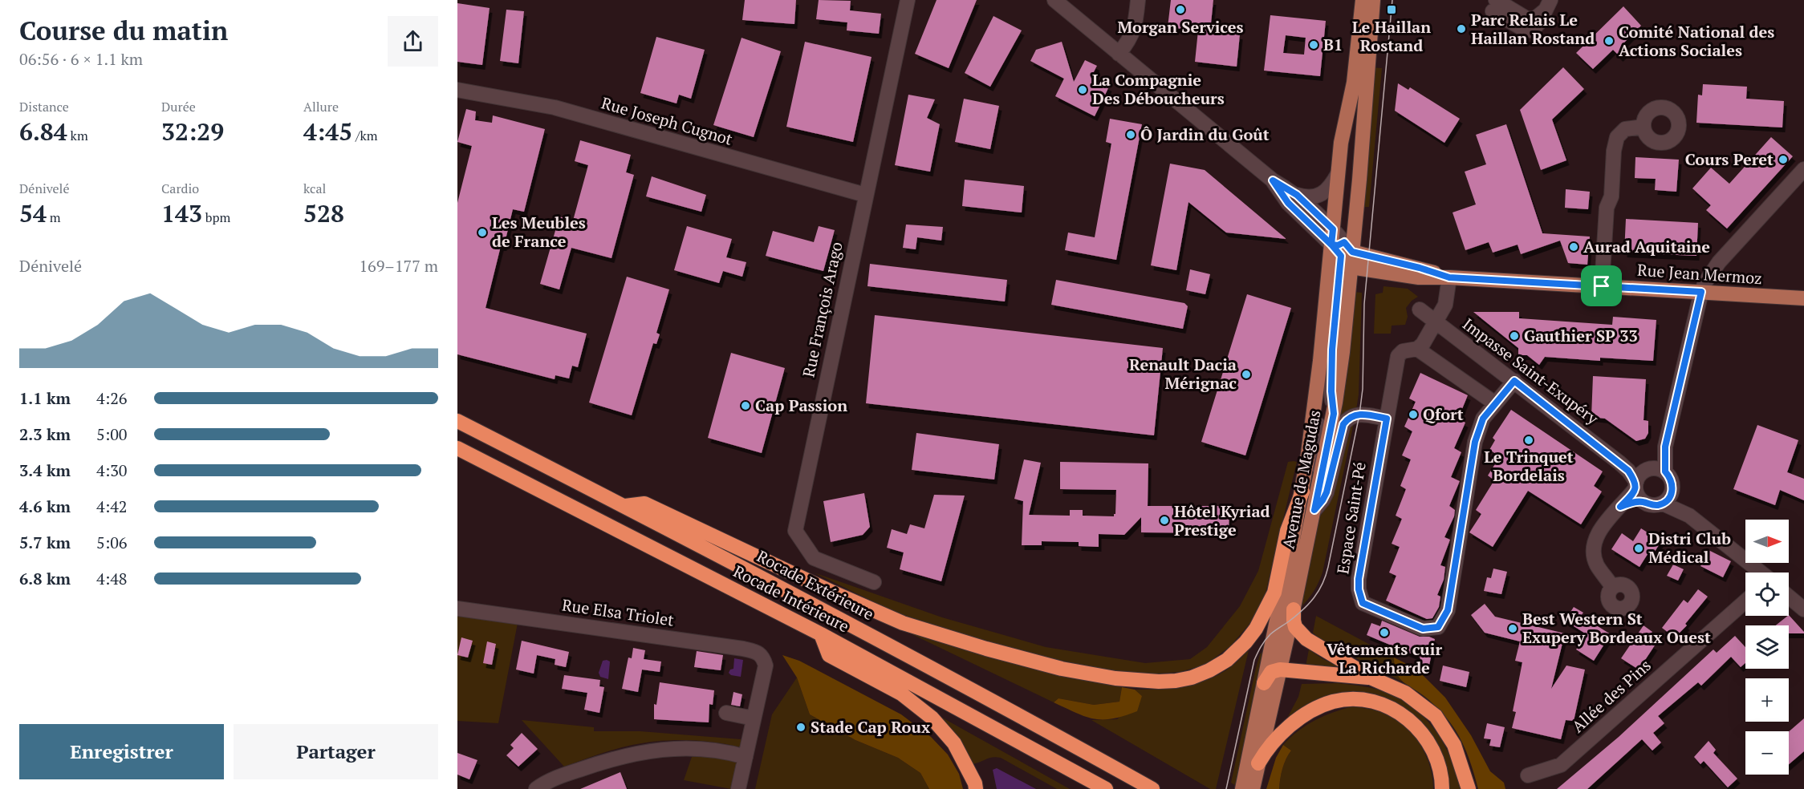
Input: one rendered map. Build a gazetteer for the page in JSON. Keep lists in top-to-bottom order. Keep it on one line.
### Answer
{"streets":{"highway":["Rocade Extérieure","Rocade Intérieure"],"main road":["Rue Jean Mermoz","Avenue de Magudas"],"street":["Rue Joseph Cugnot","Rue François Arago","Impasse Saint-Exupéry","Espace Saint-Pé","Rue Elsa Triolet","Allée des Pins"]},"crossings":[["Rue Joseph Cugnot","Rue François Arago"],["Rue Jean Mermoz","Avenue de Magudas"],["Impasse Saint-Exupéry","Espace Saint-Pé"]],"places":{"other":["Morgan Services","Parc Relais Le Haillan Rostand","Comité National des Actions Sociales","B1","La Compagnie Des Déboucheurs","Ô Jardin du Goût","Cours Peret","Les Meubles de France","Aurad Aquitaine","Gauthier SP 33","Renault Dacia Mérignac","Cap Passion","Qfort","Le Trinquet Bordelais","Hôtel Kyriad Prestige","Distri Club Médical","Best Western St Exupery Bordeaux Ouest","Vêtements cuir La Richarde","Stade Cap Roux"],"transit":["Le Haillan Rostand"]},"north":"right","page":{"heading":["Course du matin","06:56 · 6 × 1.1 km"],"stats":[["Distance","6.84 km"],["Durée","32:29"],["Allure","4:45 /km"],["Dénivelé","54 m"],["Cardio","143 bpm"],["kcal","528"]],"chart":["Dénivelé","169–177 m"],"list":[{"name":"1.1 km","note":"4:26"},{"name":"2.3 km","note":"5:00"},{"name":"3.4 km","note":"4:30"},{"name":"4.6 km","note":"4:42"},{"name":"5.7 km","note":"5:06"},{"name":"6.8 km","note":"4:48"}],"map_buttons":["+","−"],"buttons":["Enregistrer","Partager"]}}
